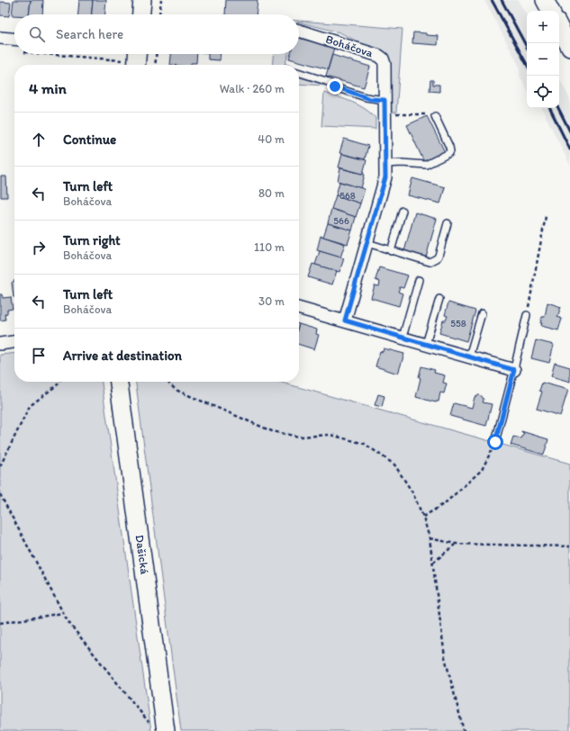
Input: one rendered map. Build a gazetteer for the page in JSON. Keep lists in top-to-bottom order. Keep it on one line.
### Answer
{"streets":{"main road":["Dašická"],"street":["Boháčova"]},"house_numbers":["568","566","558"],"page":{"map_buttons":["+","−"],"search":"Search here","heading":["4 min","Walk · 260 m"],"list":[["Continue","40 m"],["Turn left","Boháčova","80 m"],["Turn right","Boháčova","110 m"],["Turn left","Boháčova","30 m"],"Arrive at destination"]}}
